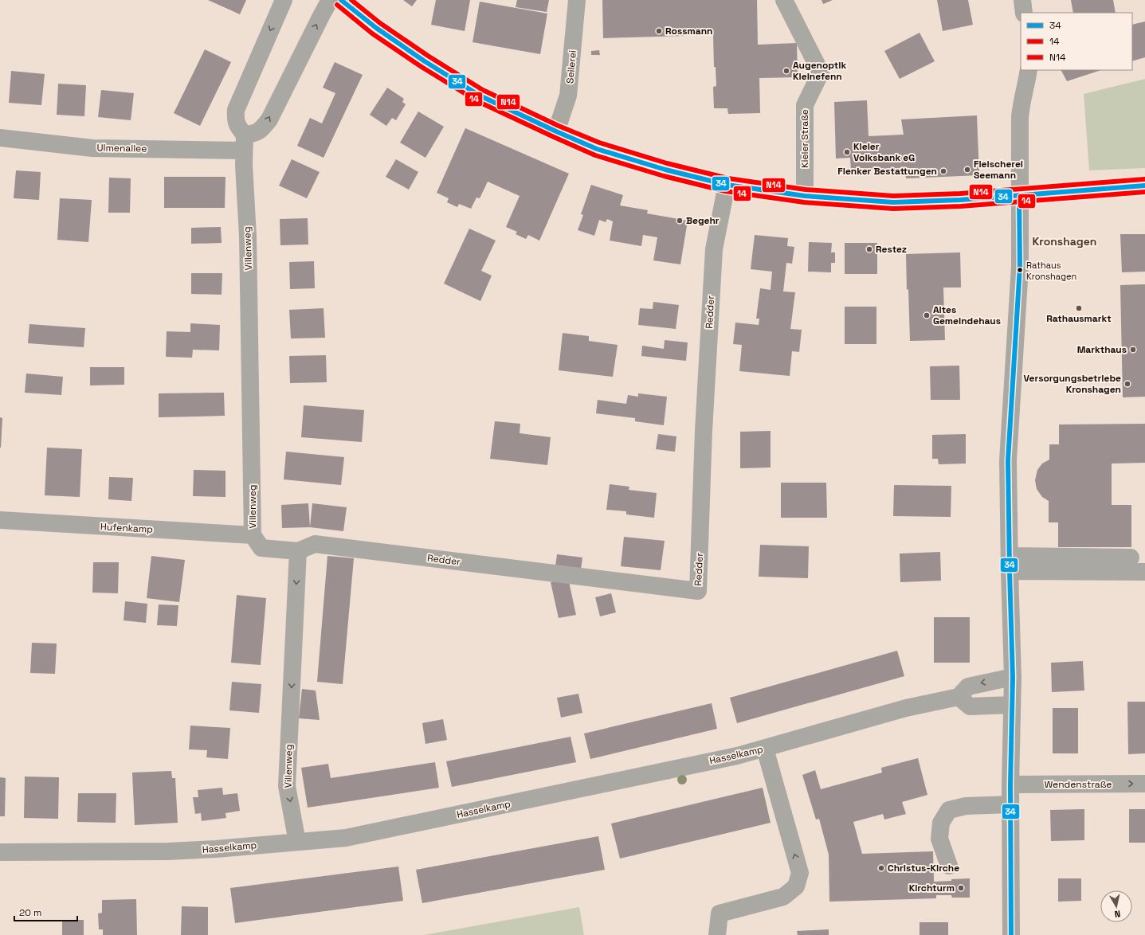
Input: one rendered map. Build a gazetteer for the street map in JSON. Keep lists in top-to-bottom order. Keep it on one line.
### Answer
{"streets":{"street":["Seilerei","Kieler Straße","Ulmenallee","Villenweg","Redder","Hufenkamp","Hasselkamp","Wendenstraße"]},"crossings":[["Ulmenallee","Villenweg"],["Villenweg","Redder"],["Villenweg","Hufenkamp"],["Villenweg","Hasselkamp"]],"one_way":["Villenweg","Wendenstraße"],"districts":["Kronshagen"],"places":["Rossmann","Augenoptik Kleinefenn","Kieler Volksbank eG","Fleischerei Seemann","Flenker Bestattungen","Begehr","Restez","Rathaus Kronshagen","Rathausmarkt","Altes Gemeindehaus","Markthaus","Versorgungsbetriebe Kronshagen","Christus-Kirche","Kirchturm"],"lines":["transit line 34","transit line N14","transit line 14"],"legend":["34","14","N14"],"scale_bar":"20 m","north":"bottom"}
